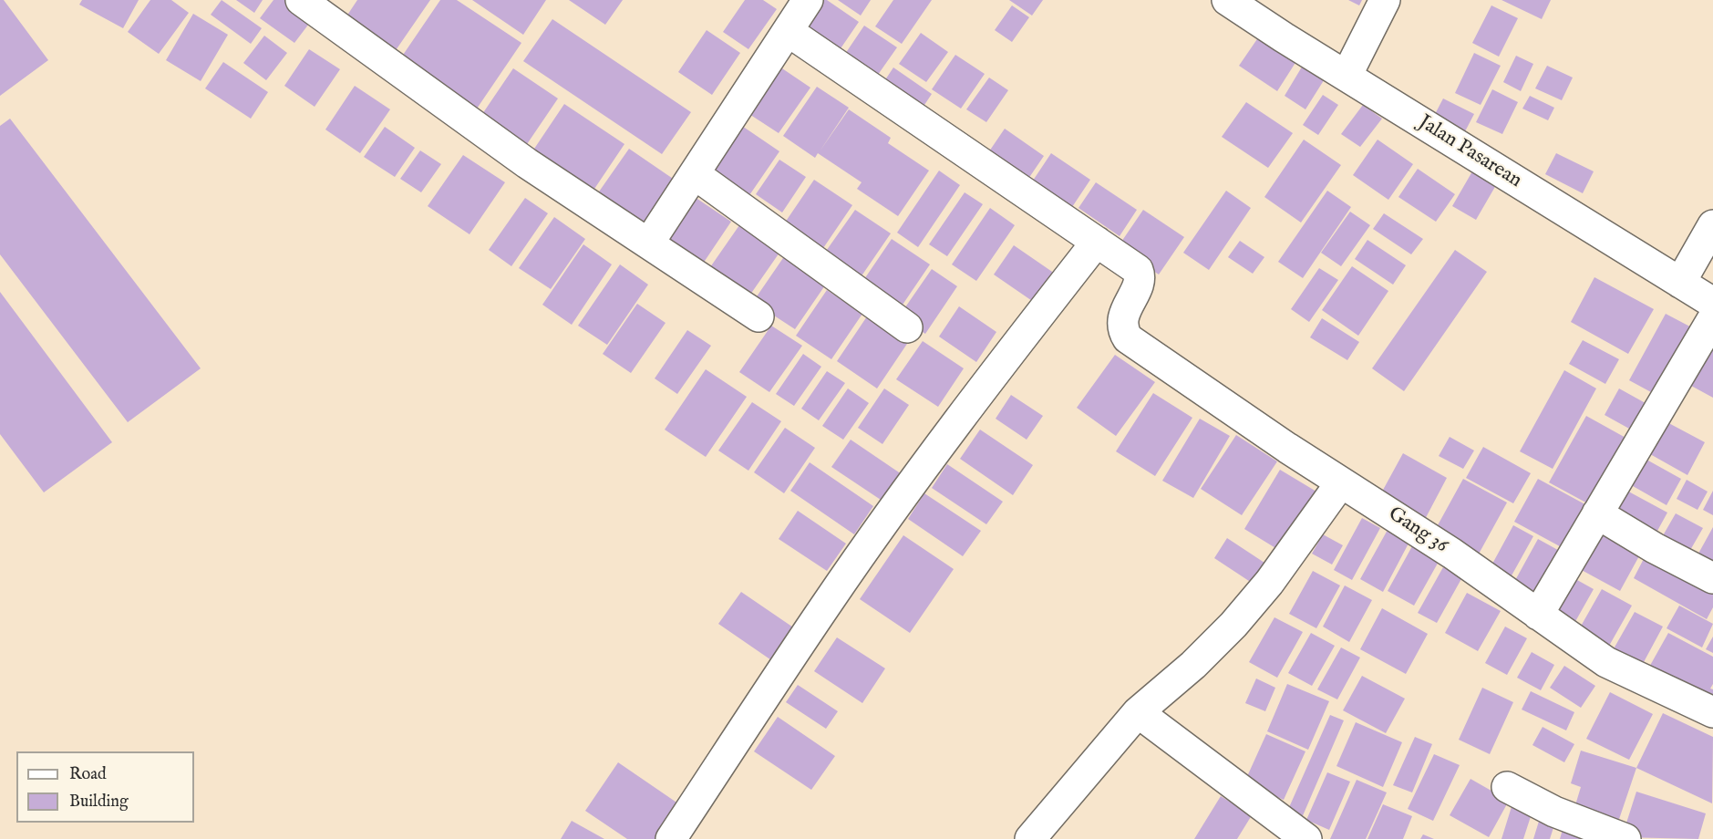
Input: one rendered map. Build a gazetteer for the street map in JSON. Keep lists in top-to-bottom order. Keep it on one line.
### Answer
{"streets":{"street":["Jalan Pasarean","Gang 36"]},"legend":["Road","Building"]}
